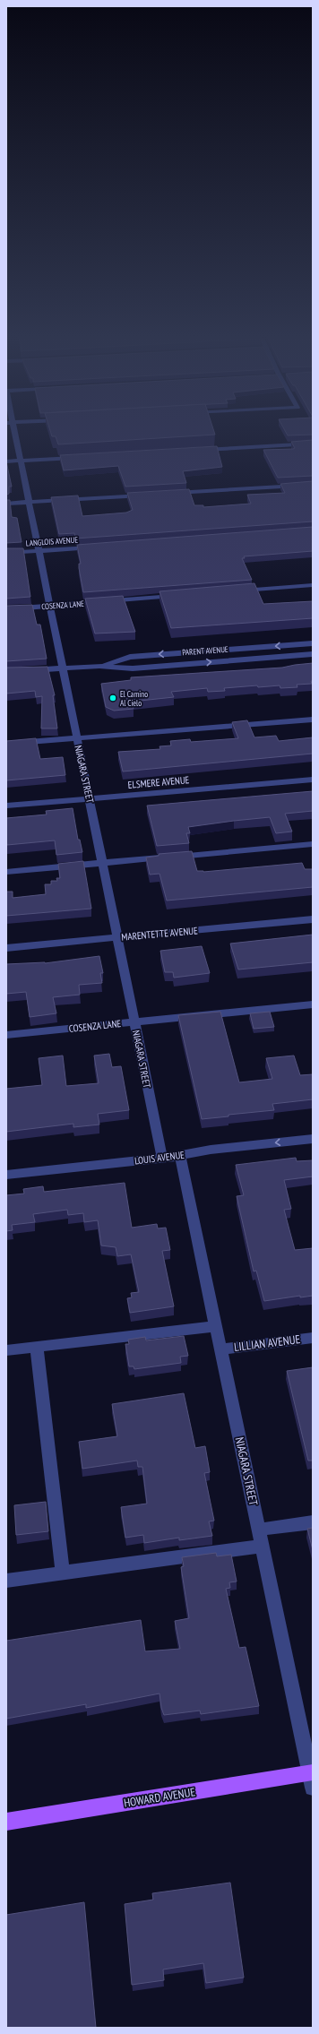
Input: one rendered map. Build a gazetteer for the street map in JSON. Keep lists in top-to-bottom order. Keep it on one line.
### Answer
{"streets":{"main road":["HOWARD AVENUE"],"street":["LANGLOIS AVENUE","COSENZA LANE","PARENT AVENUE","NIAGARA STREET","ELSMERE AVENUE","MARENTETTE AVENUE","LOUIS AVENUE","LILLIAN AVENUE"]},"crossings":[["LANGLOIS AVENUE","NIAGARA STREET"],["COSENZA LANE","NIAGARA STREET"],["PARENT AVENUE","NIAGARA STREET"],["NIAGARA STREET","ELSMERE AVENUE"],["NIAGARA STREET","MARENTETTE AVENUE"],["NIAGARA STREET","LOUIS AVENUE"],["NIAGARA STREET","LILLIAN AVENUE"],["NIAGARA STREET","HOWARD AVENUE"]],"one_way":["LOUIS AVENUE"],"places":["El Camino Al Cielo"]}
